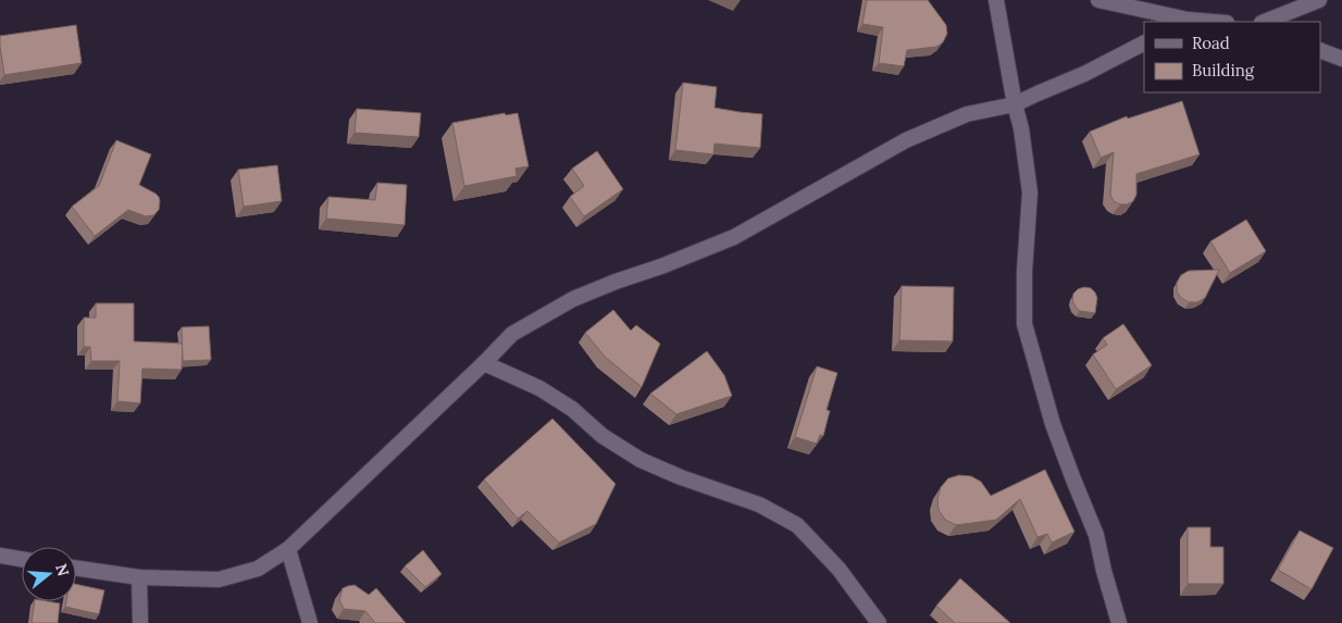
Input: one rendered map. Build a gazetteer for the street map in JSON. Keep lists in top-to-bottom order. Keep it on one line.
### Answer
{"legend":["Road","Building"],"north":"right"}
